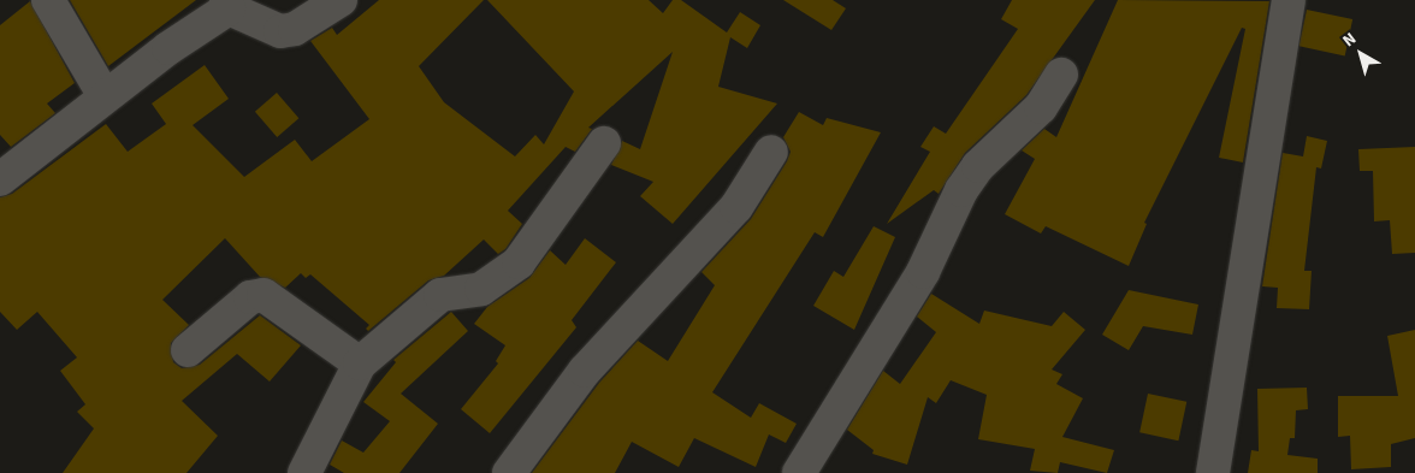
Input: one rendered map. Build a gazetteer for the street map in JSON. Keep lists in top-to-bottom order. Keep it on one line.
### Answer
{"north":"top left"}
